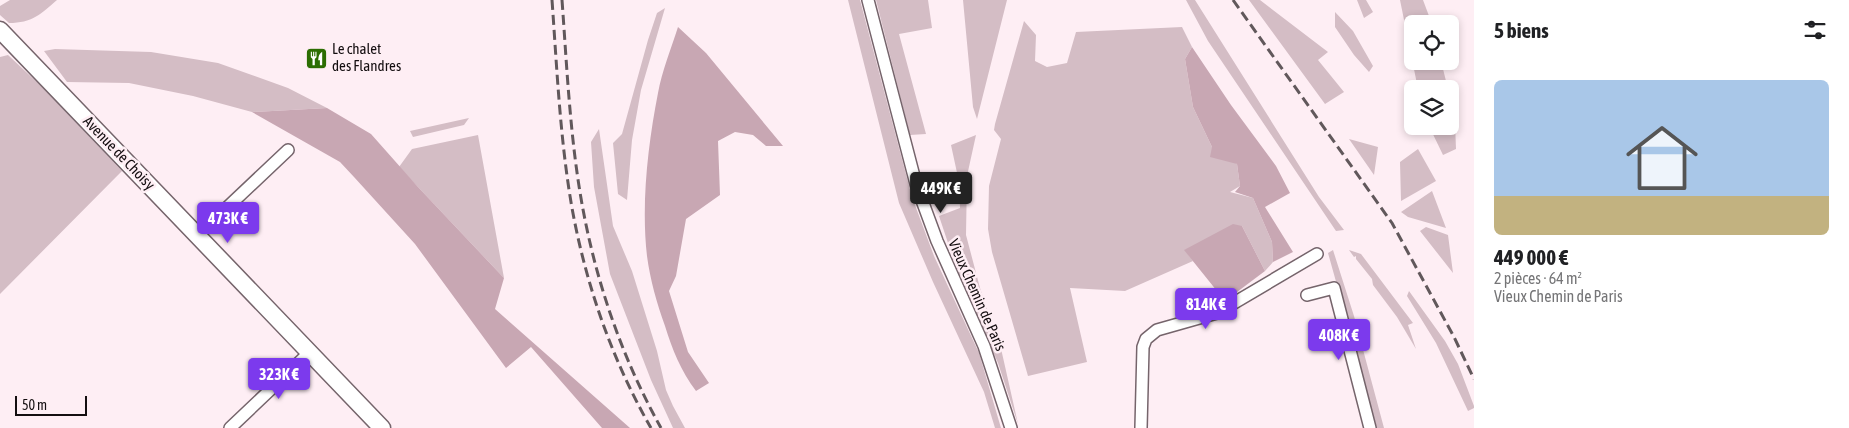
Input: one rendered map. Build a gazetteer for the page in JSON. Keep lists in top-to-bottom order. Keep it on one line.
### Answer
{"streets":{"main road":["Avenue de Choisy"],"street":["Vieux Chemin de Paris"]},"places":{"restaurant":["Le chalet des Flandres"]},"scale_bar":"50 m","page":{"heading":"5 biens","list":[{"name":"449 000 €","note":"2 pièces · 64 m² · Vieux Chemin de Paris"}],"price":["449K €","473K €","814K €","408K €","323K €"],"scale":"50 m"}}
